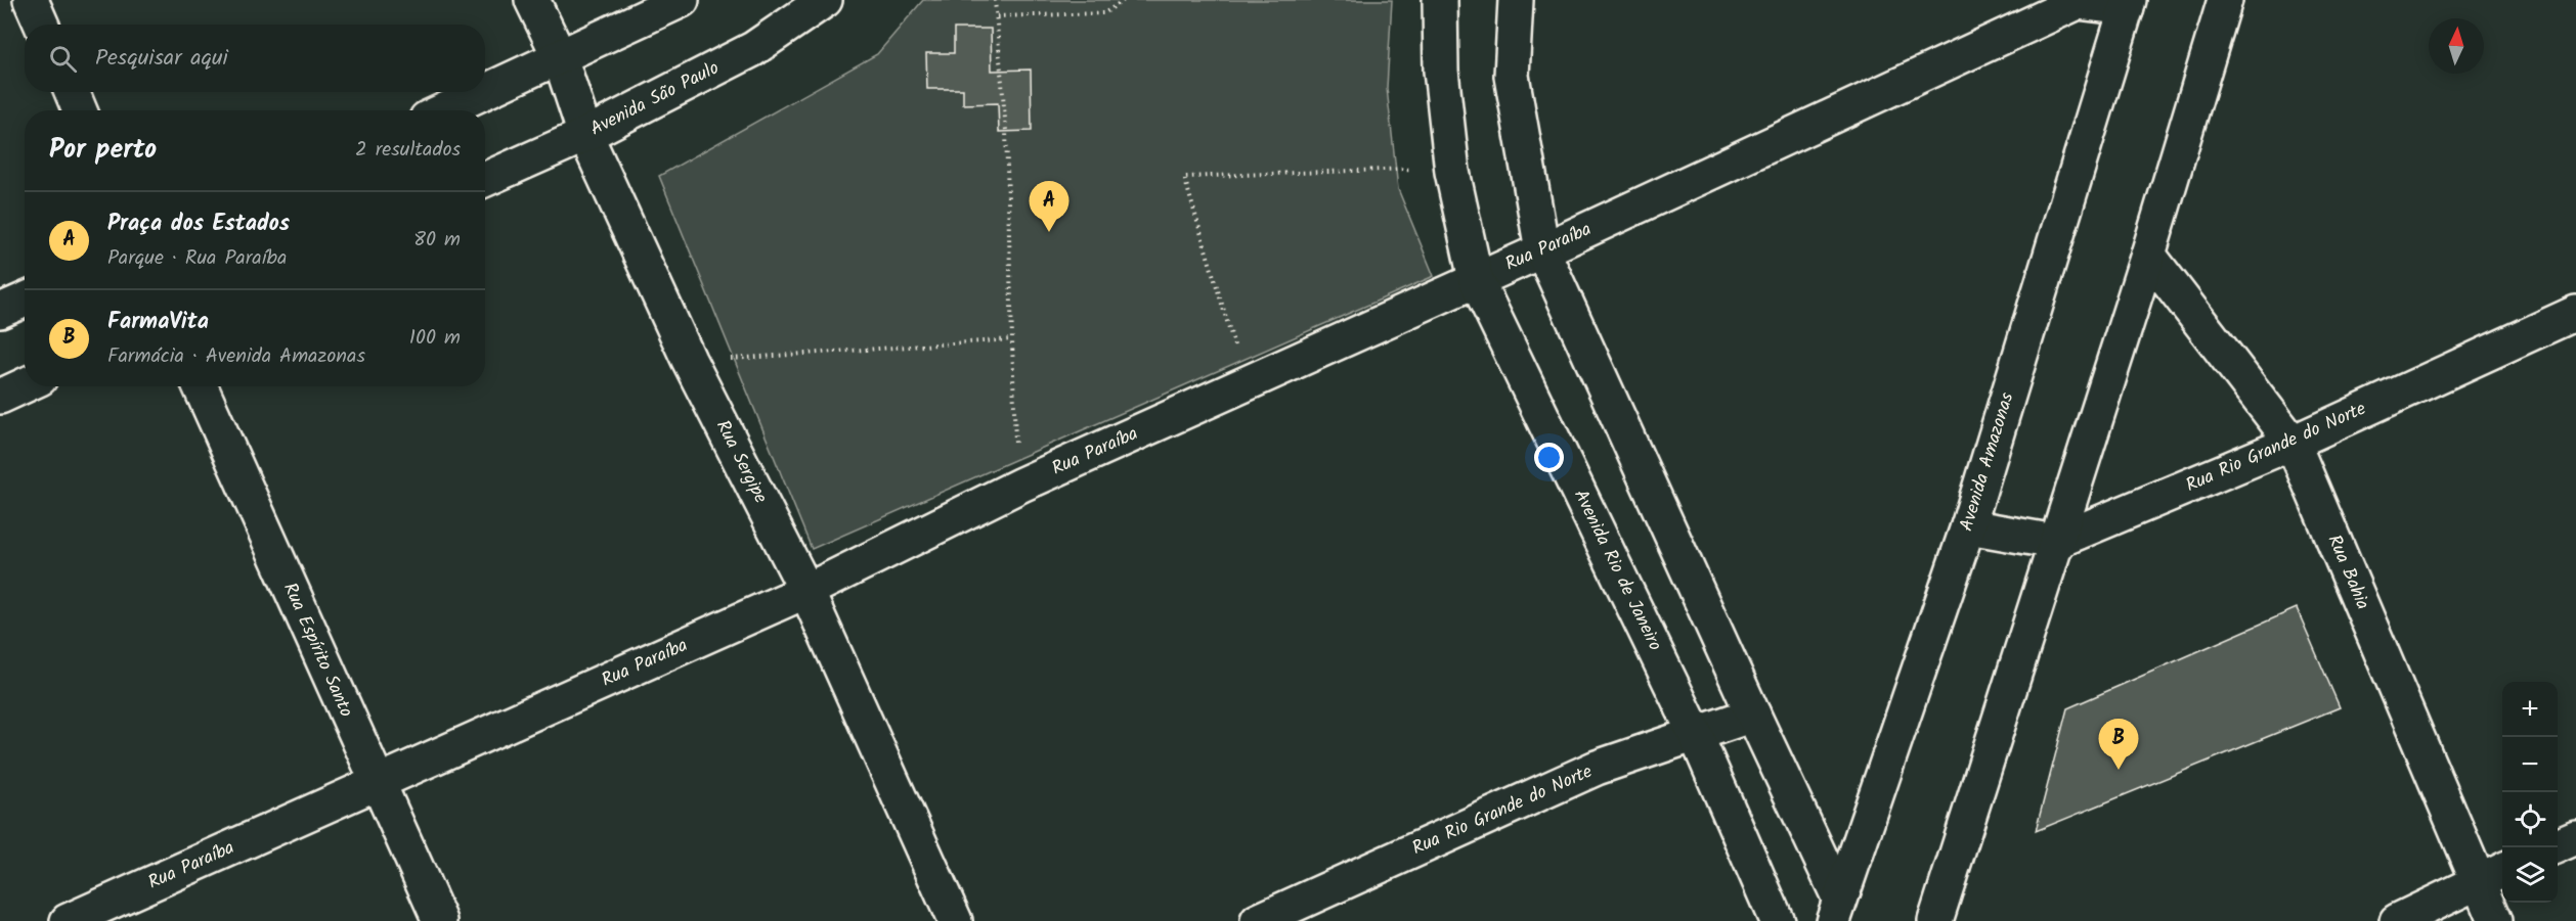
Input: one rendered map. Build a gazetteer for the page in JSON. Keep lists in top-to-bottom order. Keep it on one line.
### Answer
{"streets":{"street":["Avenida São Paulo","Rua Paraíba","Rua Rio Grande do Norte","Rua Sergipe","Avenida Amazonas","Avenida Rio de Janeiro","Rua Bahia","Rua Espírito Santo"]},"crossings":[["Avenida São Paulo","Rua Sergipe"],["Rua Paraíba","Rua Sergipe"],["Rua Paraíba","Avenida Amazonas"],["Rua Paraíba","Avenida Rio de Janeiro"],["Rua Paraíba","Rua Espírito Santo"],["Rua Rio Grande do Norte","Avenida Rio de Janeiro"],["Rua Rio Grande do Norte","Rua Bahia"]],"north":"top","page":{"search":"Pesquisar aqui","heading":["Por perto","2 resultados"],"pins":["A","B"],"list":[{"mark":"A","name":"Praça dos Estados","note":"Parque · Rua Paraíba","value":"80 m"},{"mark":"B","name":"FarmaVita","note":"Farmácia · Avenida Amazonas","value":"100 m"}],"map_buttons":["+","−"]}}
